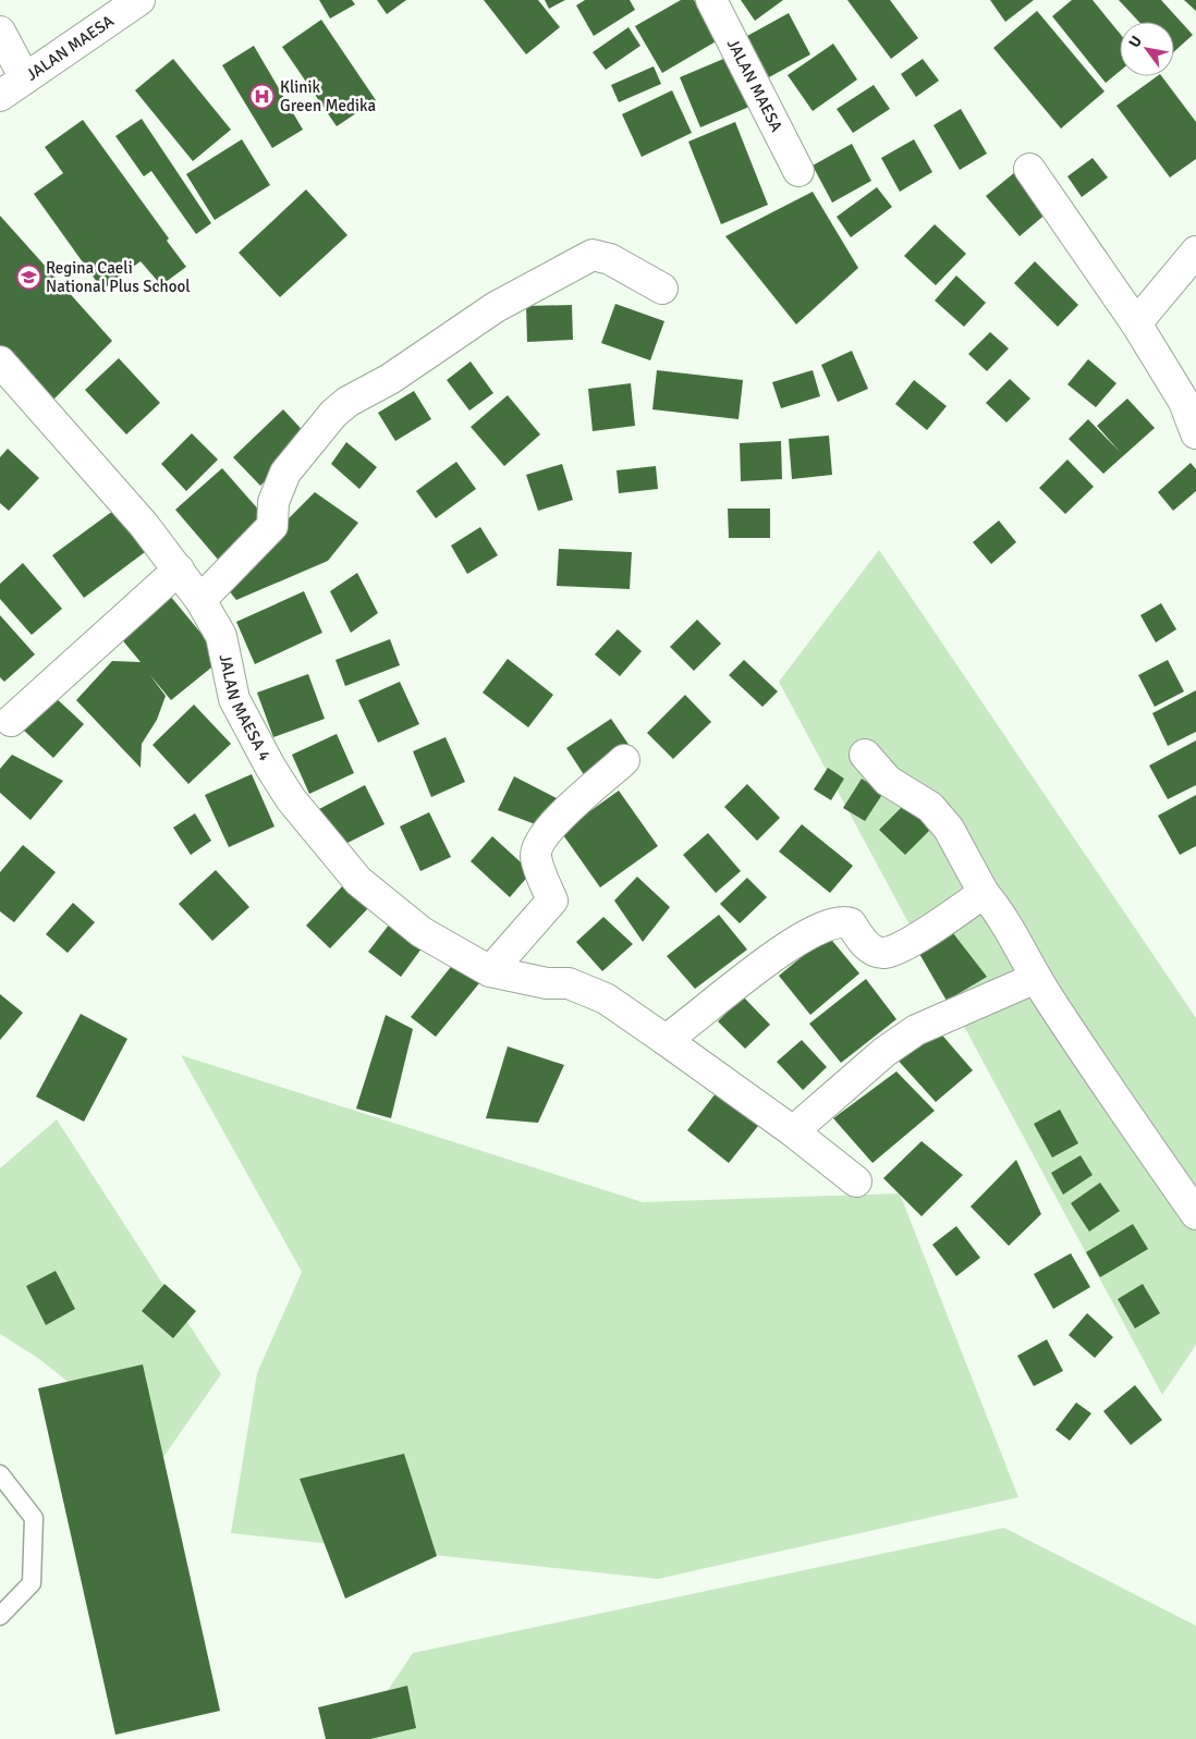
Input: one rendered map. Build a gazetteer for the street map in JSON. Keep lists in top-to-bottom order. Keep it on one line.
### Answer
{"streets":{"street":["JALAN MAESA","JALAN MAESA 4"]},"places":{"hospital":["Klinik Green Medika"],"school or university":["Regina Caeli National Plus School"]},"north":"top left"}
